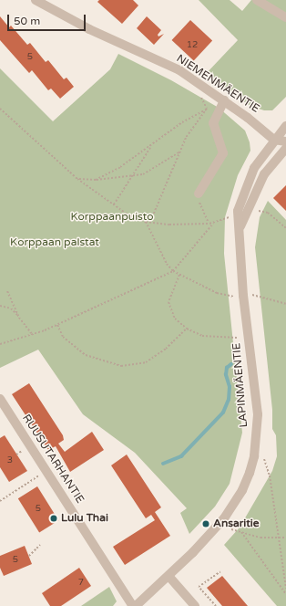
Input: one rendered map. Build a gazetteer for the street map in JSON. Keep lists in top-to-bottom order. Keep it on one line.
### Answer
{"streets":{"street":["NIEMENMÄENTIE","LAPINMÄENTIE","RUUSUTARHANTIE"]},"crossings":[["NIEMENMÄENTIE","LAPINMÄENTIE"],["LAPINMÄENTIE","RUUSUTARHANTIE"]],"parks":["Korppaanpuisto","Korppaan palstat"],"places":["Lulu Thai","Ansaritie"],"house_numbers":["12","5","3","5","5","7"],"scale_bar":"50 m"}
